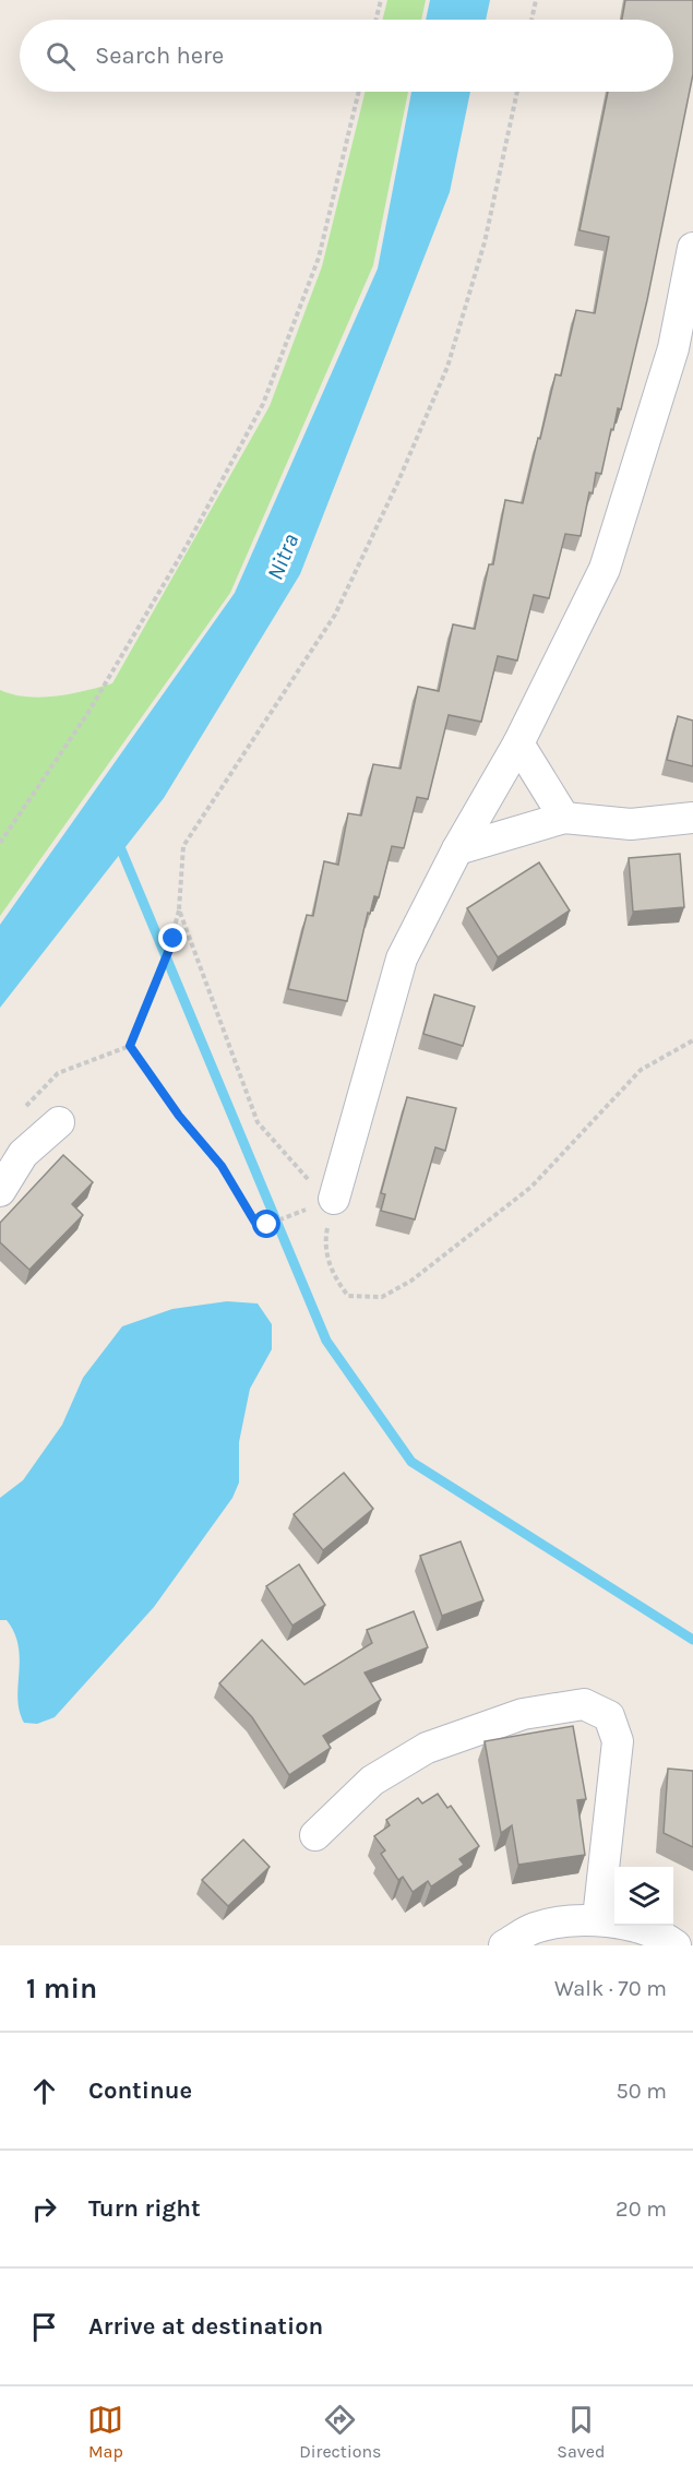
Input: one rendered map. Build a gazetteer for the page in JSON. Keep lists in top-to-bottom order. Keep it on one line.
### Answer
{"water":["Nitra"],"page":{"search":"Search here","heading":["1 min","Walk · 70 m"],"list":[["Continue","50 m"],["Turn right","20 m"],"Arrive at destination"],"nav":["Map","Directions","Saved"]}}
